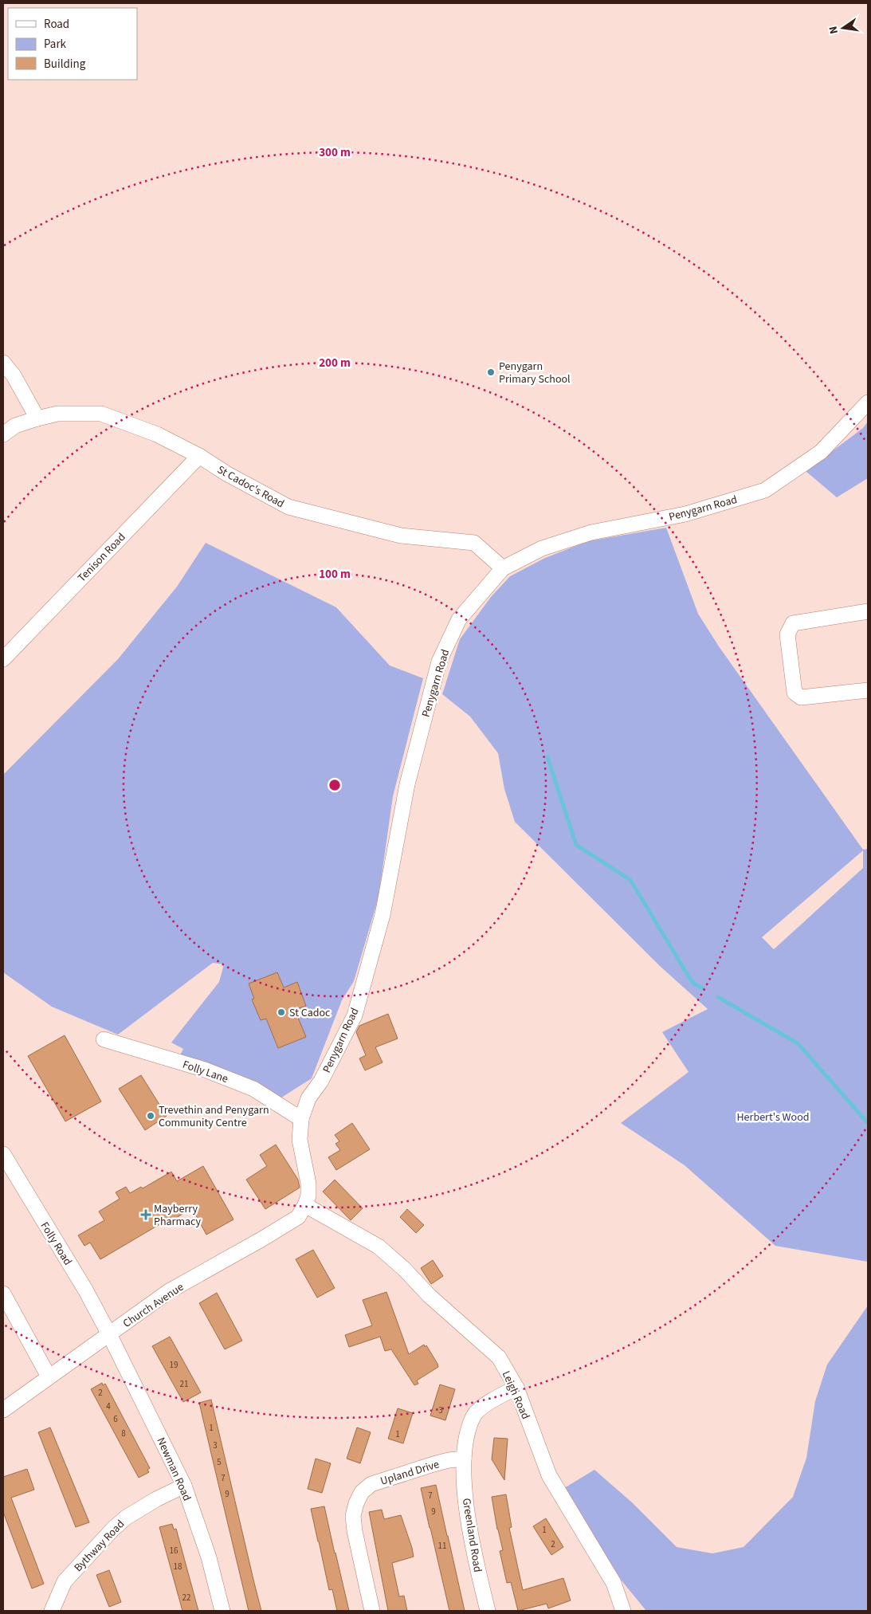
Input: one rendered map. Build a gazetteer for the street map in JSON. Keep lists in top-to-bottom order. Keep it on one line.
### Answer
{"streets":{"street":["St Cadoc's Road","Penygarn Road","Tenison Road","Folly Lane","Folly Road","Church Avenue","Leigh Road","Newman Road","Upland Drive","Greenland Road","Bythway Road"]},"crossings":[["St Cadoc's Road","Penygarn Road"],["St Cadoc's Road","Tenison Road"],["Penygarn Road","Folly Lane"],["Penygarn Road","Church Avenue"],["Penygarn Road","Leigh Road"],["Folly Road","Church Avenue"],["Folly Road","Newman Road"],["Church Avenue","Leigh Road"],["Church Avenue","Newman Road"],["Leigh Road","Greenland Road"],["Newman Road","Bythway Road"],["Upland Drive","Greenland Road"]],"parks":["Herbert's Wood"],"places":{"other":["Penygarn Primary School","St Cadoc","Trevethin and Penygarn Community Centre"],"health":["Mayberry Pharmacy"]},"house_numbers":["19","21","2","4","3","6","1","8","1","3","5","7","9","7","9","1","2","11","16","18","22"],"legend":["Road","Park","Building"],"north":"left","rings":["300 m","200 m","100 m"]}
